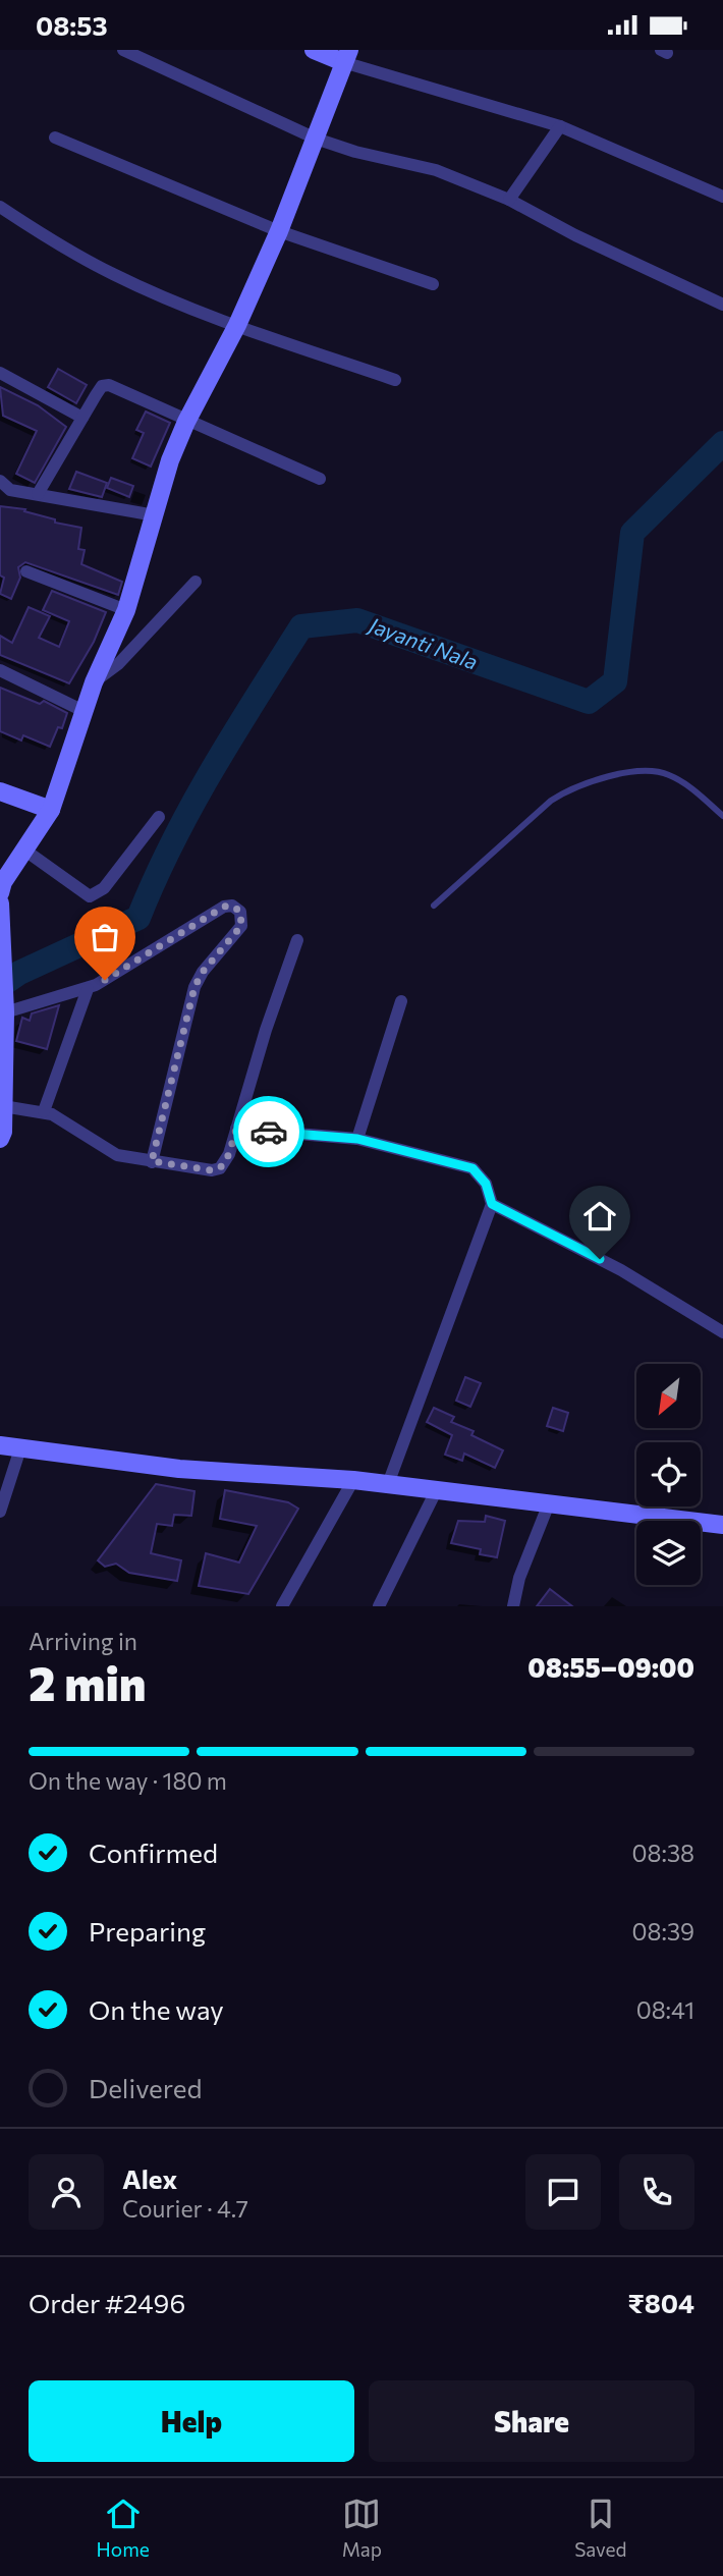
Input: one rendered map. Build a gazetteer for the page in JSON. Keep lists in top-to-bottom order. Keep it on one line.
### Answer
{"water":["Jayanti Nala"],"north":"bottom left","page":{"status":"08:53","heading":["2 min","Arriving in","08:55–09:00"],"panel":["Alex","Courier · 4.7","Order #2496","₹804"],"bar":"On the way · 180 m","list":[["Confirmed","08:38"],["Preparing","08:39"],["On the way","08:41"],"Delivered"],"buttons":["Help","Share"],"tabs":["Home","Map","Saved"]}}
